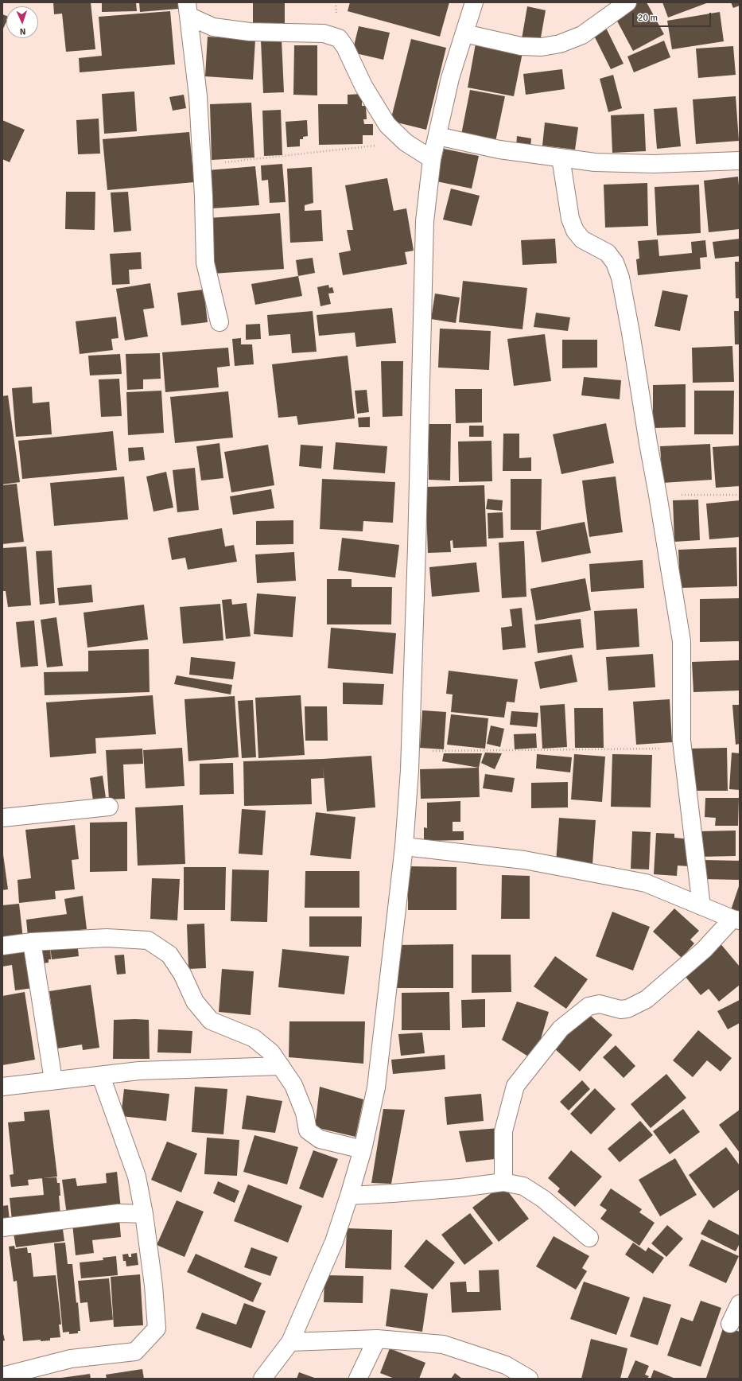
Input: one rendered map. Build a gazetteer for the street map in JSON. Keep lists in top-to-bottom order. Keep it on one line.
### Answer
{"scale_bar":"20 m","north":"bottom"}
